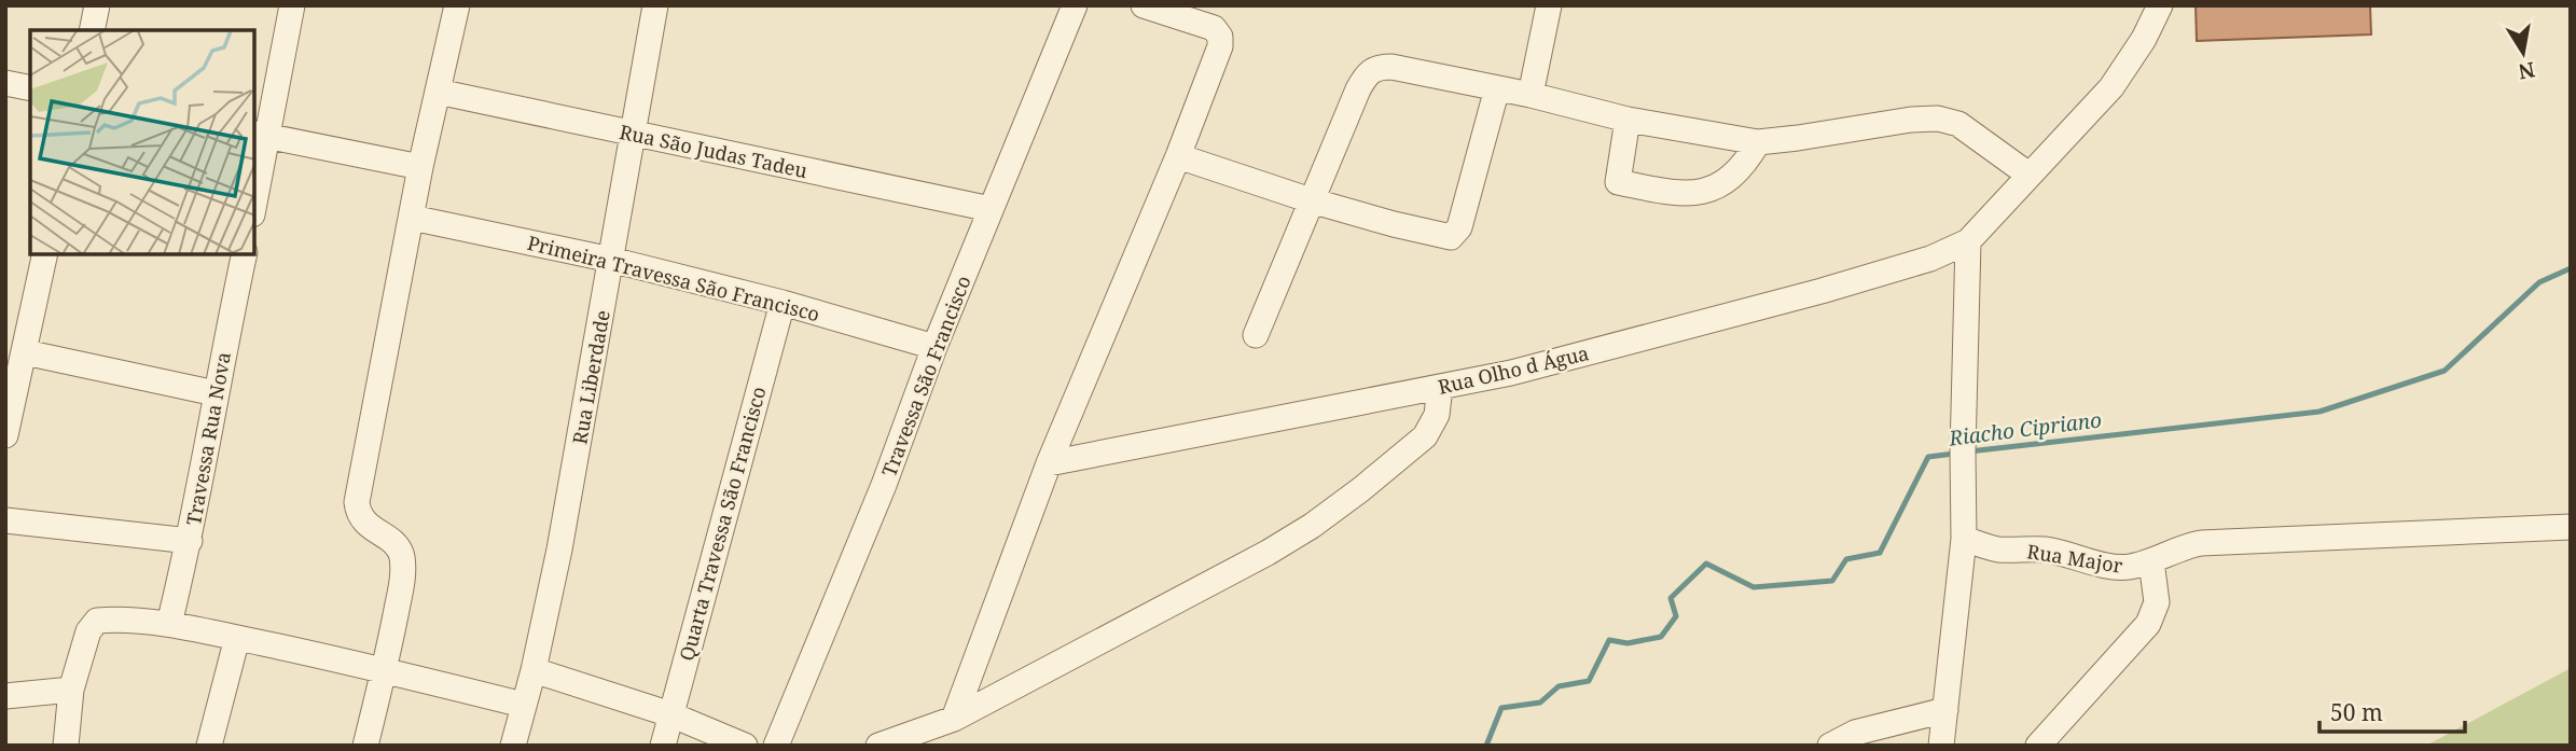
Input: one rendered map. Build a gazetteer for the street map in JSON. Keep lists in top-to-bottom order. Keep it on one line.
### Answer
{"streets":{"street":["Rua São Judas Tadeu","Primeira Travessa São Francisco","Rua Olho d Água","Travessa São Francisco","Rua Liberdade","Travessa Rua Nova","Quarta Travessa São Francisco","Rua Major"]},"crossings":[["Rua São Judas Tadeu","Travessa São Francisco"],["Rua São Judas Tadeu","Rua Liberdade"],["Primeira Travessa São Francisco","Travessa São Francisco"],["Primeira Travessa São Francisco","Rua Liberdade"],["Primeira Travessa São Francisco","Quarta Travessa São Francisco"]],"water":["Riacho Cipriano"],"scale_bar":"50 m","north":"bottom"}
